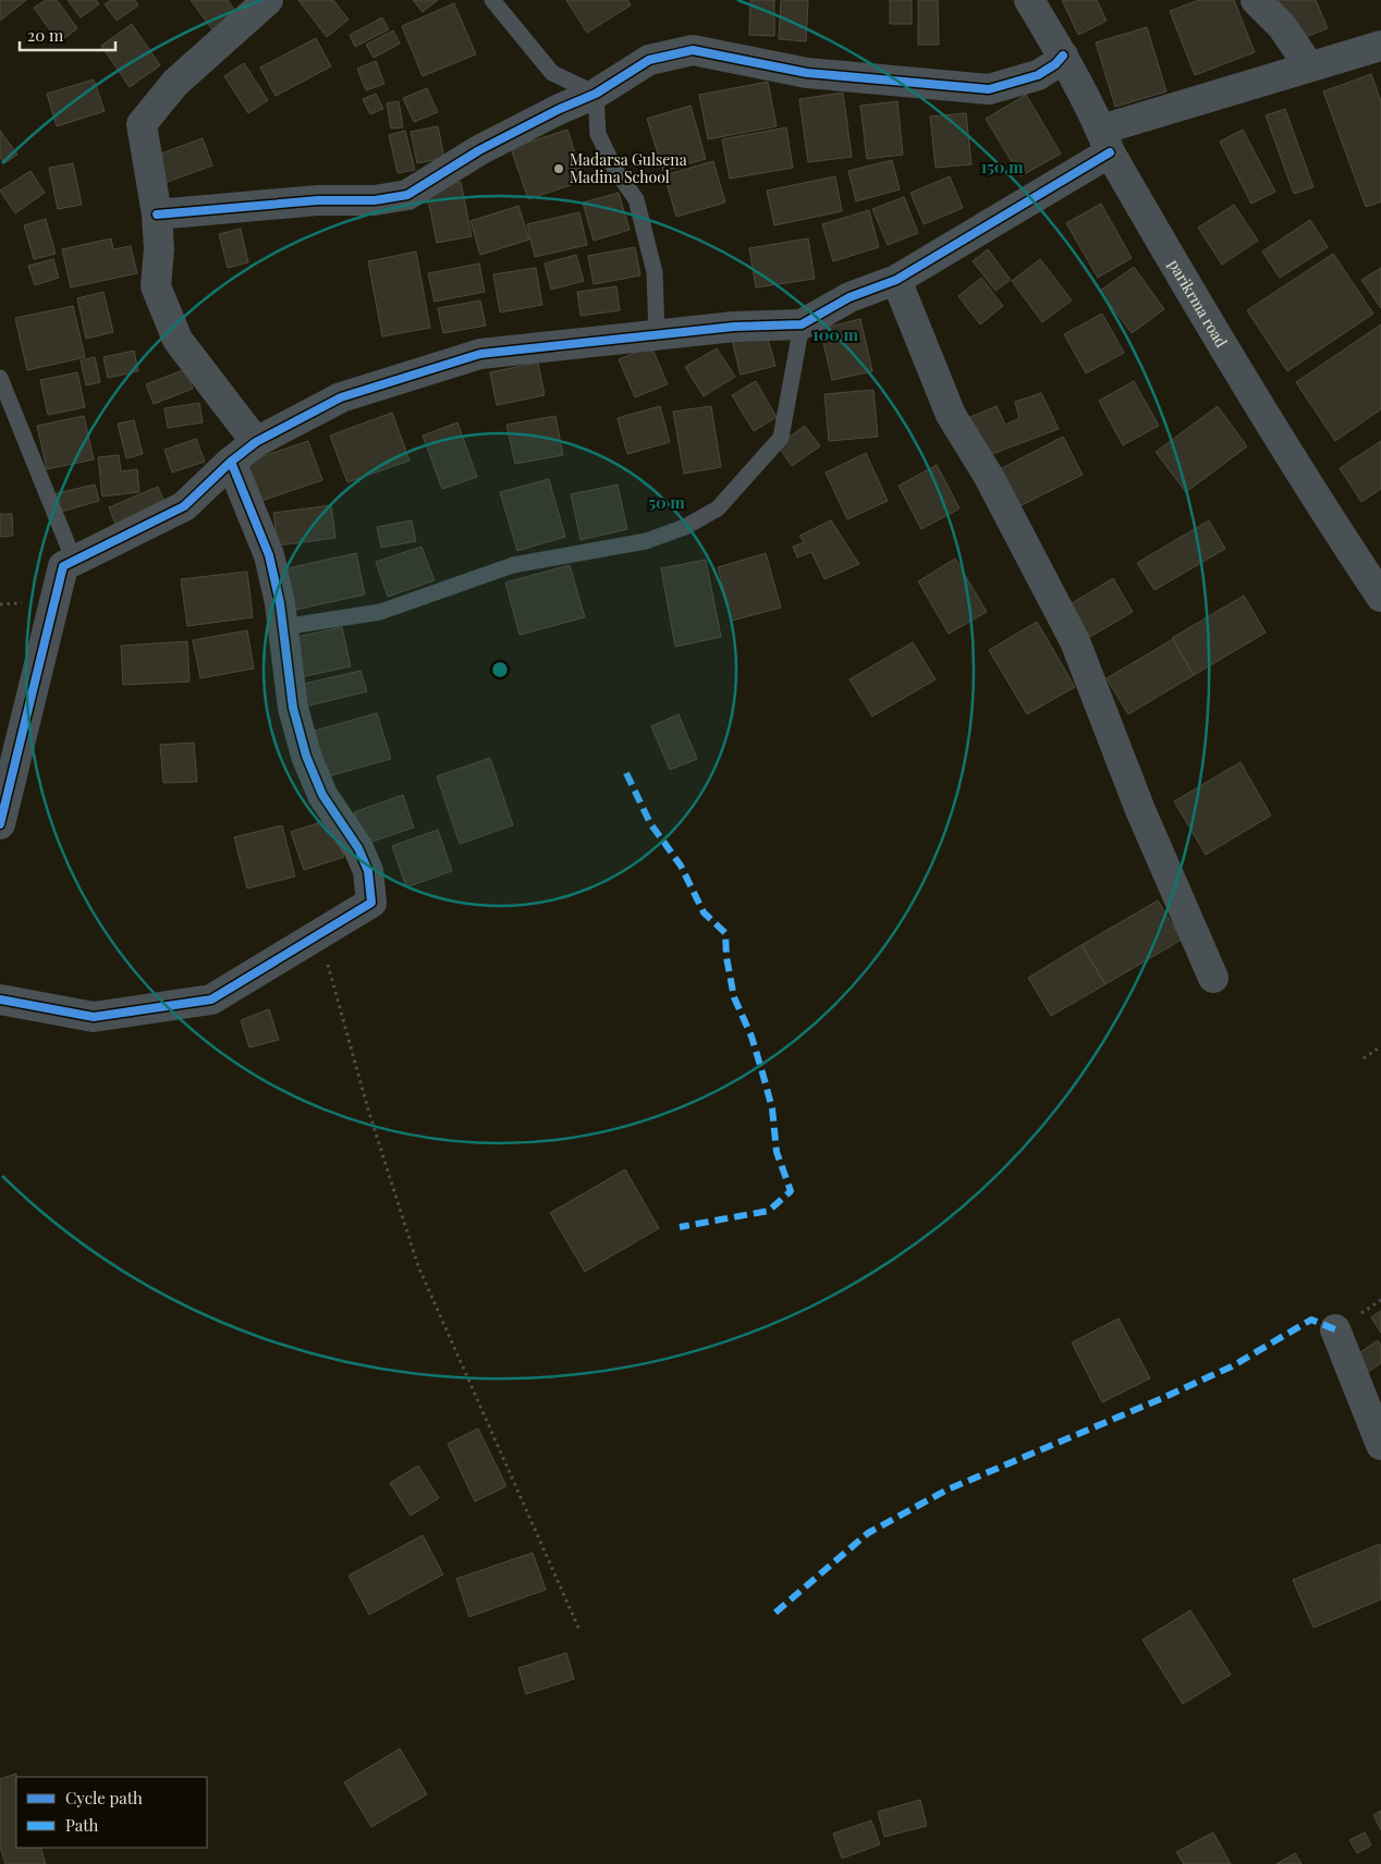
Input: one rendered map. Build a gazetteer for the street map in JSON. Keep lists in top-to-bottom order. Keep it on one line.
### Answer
{"streets":{"street":["parikrma road"]},"places":["Madarsa Gulsena Madina School"],"legend":["Cycle path","Path"],"scale_bar":"20 m","rings":["150 m","100 m","50 m"]}
